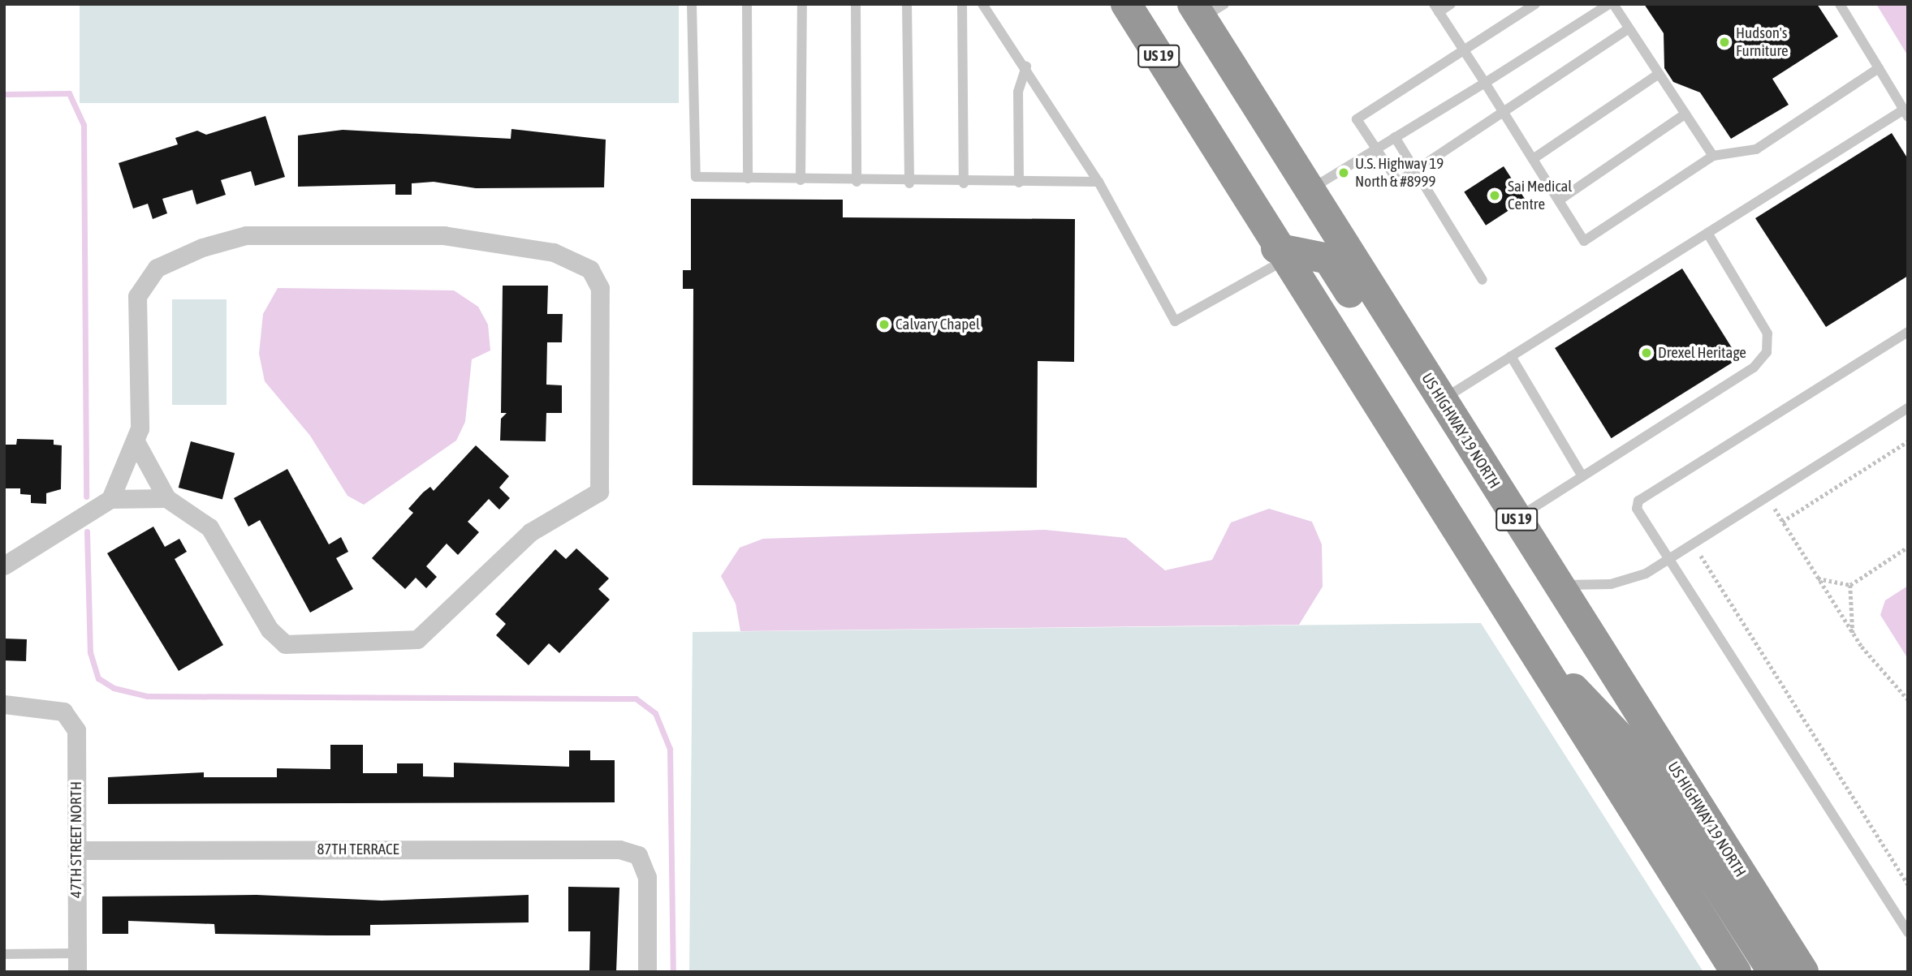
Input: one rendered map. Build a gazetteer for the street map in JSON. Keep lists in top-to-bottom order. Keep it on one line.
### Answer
{"streets":{"highway":["US 19","US HIGHWAY 19 NORTH"],"street":["47TH STREET NORTH","87TH TERRACE"]},"crossings":[["47TH STREET NORTH","87TH TERRACE"]],"places":["Hudson's Furniture","U.S. Highway 19 North & #8999","Sai Medical Centre","Calvary Chapel","Drexel Heritage"]}
